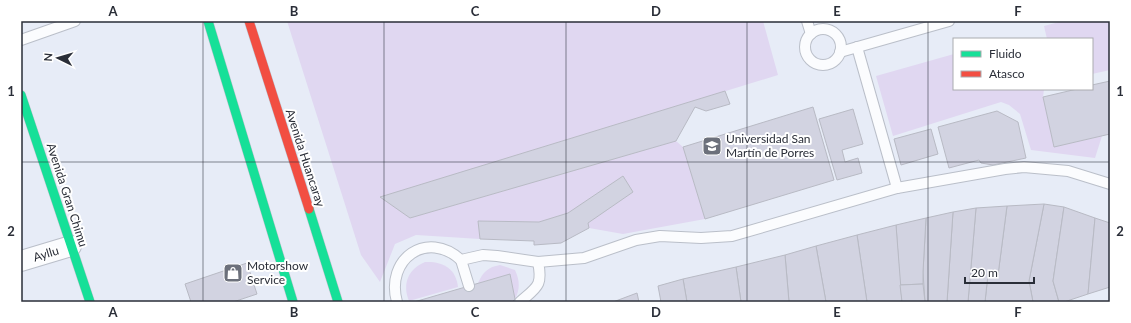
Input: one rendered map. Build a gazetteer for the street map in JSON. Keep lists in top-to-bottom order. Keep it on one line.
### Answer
{"streets":{"main road":["Avenida Huancaray","Avenida Gran Chimu"],"street":["Ayllu"]},"crossings":[["Avenida Gran Chimu","Ayllu"]],"places":{"school or university":["Universidad San Martín de Porres"],"shop":["Motorshow Service"]},"legend":["Fluido","Atasco"],"scale_bar":"20 m","north":"left","grid":{"columns":["A","B","C","D","E","F"],"rows":["1","2"]}}
